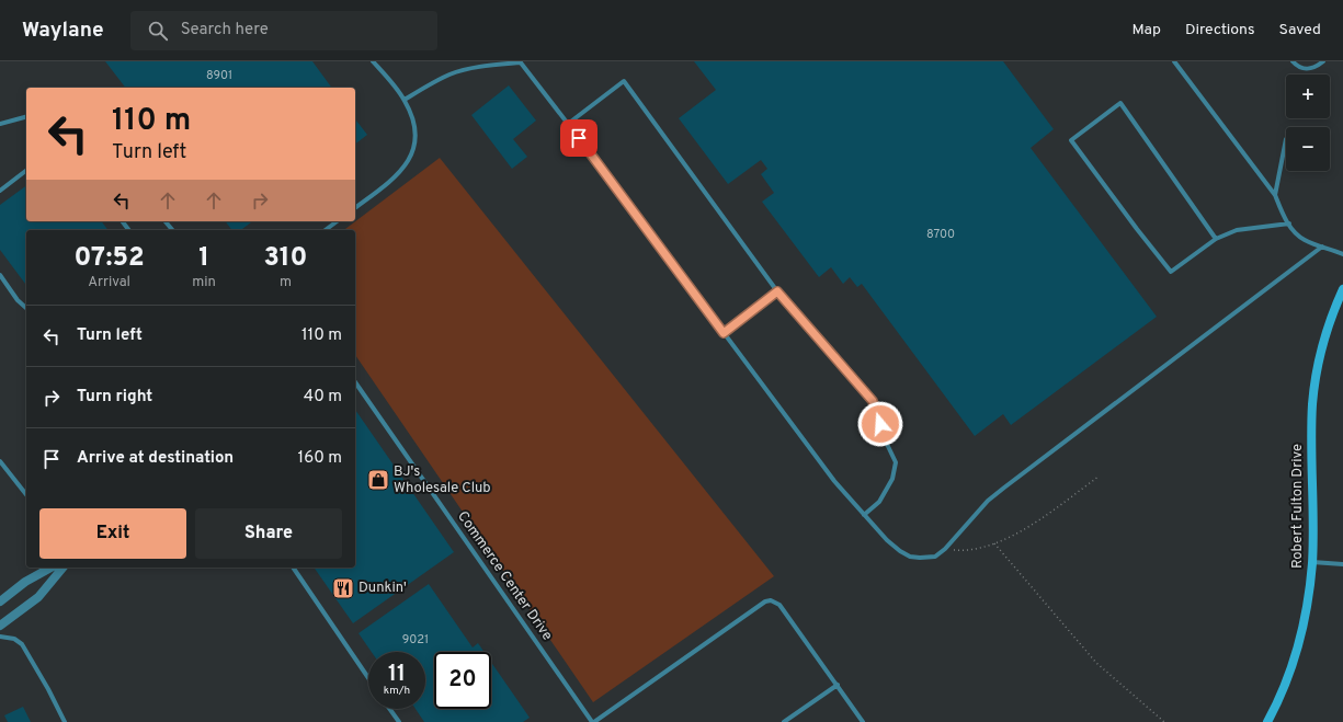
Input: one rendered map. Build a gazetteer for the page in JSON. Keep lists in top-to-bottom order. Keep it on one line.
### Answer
{"streets":{"street":["Robert Fulton Drive"],"lane":["Commerce Center Drive"]},"places":{"shop":["BJ's Wholesale Club"],"restaurant":["Dunkin'"]},"house_numbers":["8901","8700","9021"],"page":{"header":"Waylane","search":"Search here","nav":["Map","Directions","Saved"],"map_buttons":["+","−"],"turn":["110 m","Turn left"],"eta":["07:52","Arrival","1","min","310","m"],"list":[{"name":"Turn left","value":"110 m"},{"name":"Turn right","value":"40 m"},{"name":"Arrive at destination","value":"160 m"}],"buttons":["Exit","Share"],"speed":"11 km/h","limit":"20"}}
